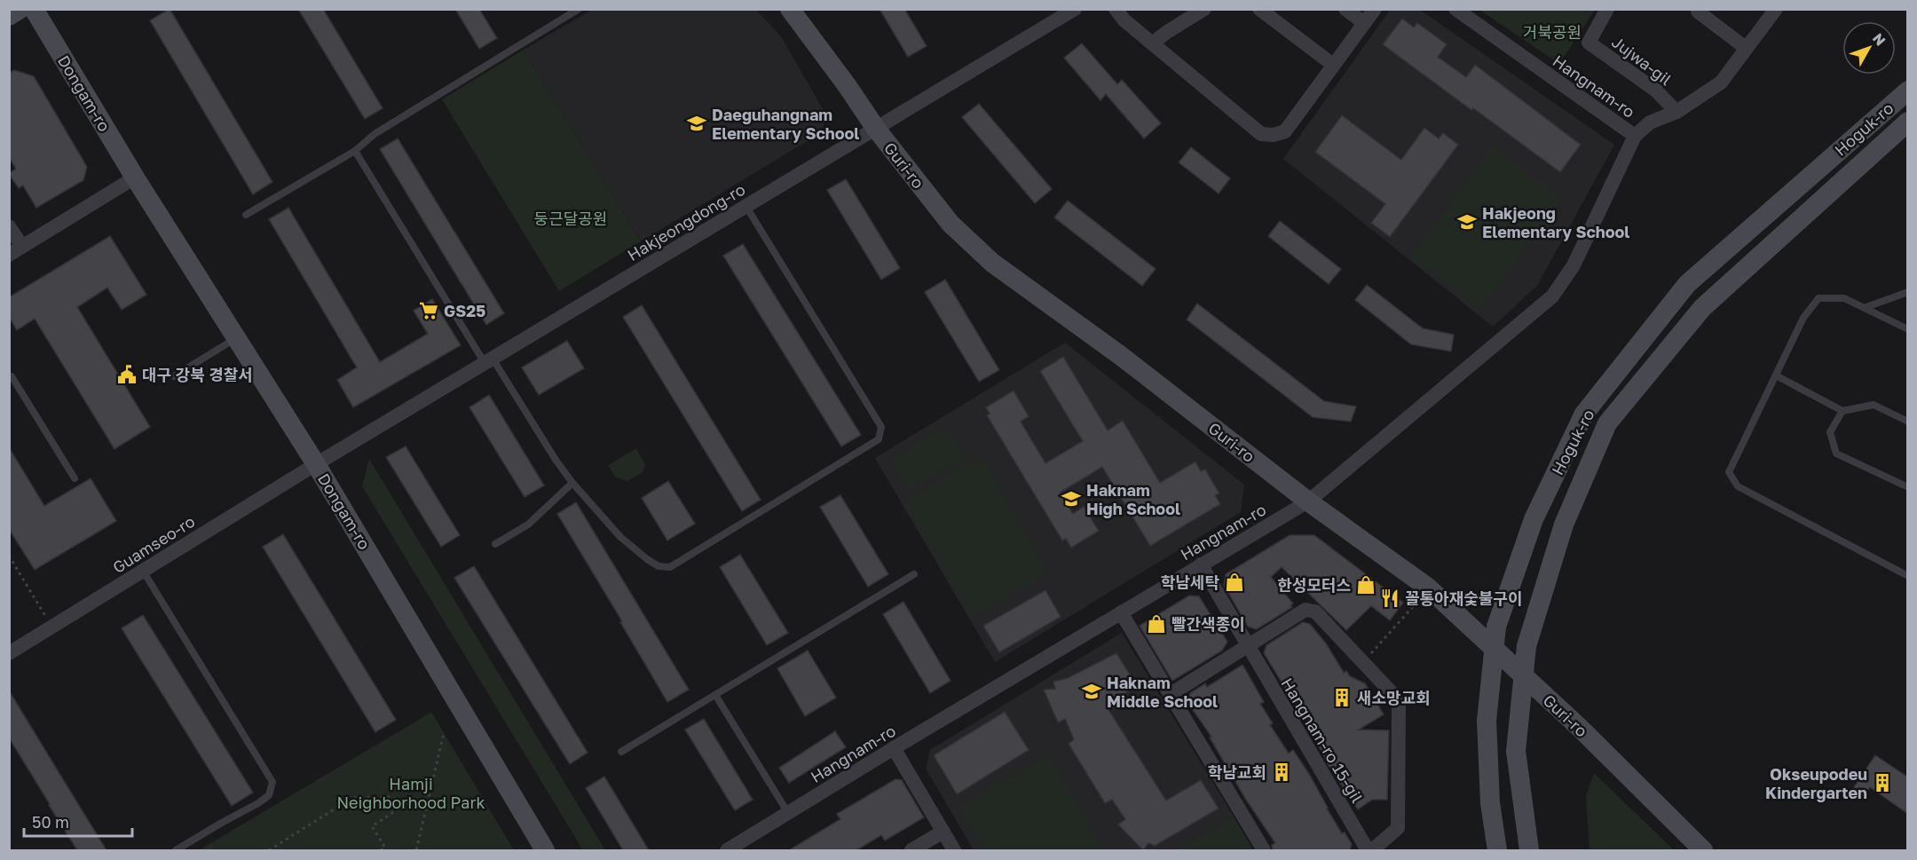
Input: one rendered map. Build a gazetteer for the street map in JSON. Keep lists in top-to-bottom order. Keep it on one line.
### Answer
{"streets":{"main road":["Dongam-ro","Hoguk-ro","Guri-ro"],"street":["Jujwa-gil","Hangnam-ro","Hakjeongdong-ro","Guamseo-ro","Hangnam-ro 15-gil"]},"crossings":[["Jujwa-gil","Hangnam-ro"],["Hangnam-ro","Guri-ro"],["Hangnam-ro","Hangnam-ro 15-gil"],["Dongam-ro","Hakjeongdong-ro"],["Dongam-ro","Guamseo-ro"],["Guri-ro","Hakjeongdong-ro"],["Hakjeongdong-ro","Guamseo-ro"]],"parks":["거북공원","둥근달공원","Hamji Neighborhood Park"],"places":{"school or university":["Daeguhangnam Elementary School","Hakjeong Elementary School","Haknam High School","Haknam Middle School"],"supermarket":["GS25"],"public building":["대구 강북 경찰서"],"shop":["학남세탁","한성모터스","빨간색종이"],"restaurant":["꼴통아재숯불구이"],"building":["새소망교회","학남교회","Okseupodeu Kindergarten"]},"scale_bar":"50 m","north":"top right"}
